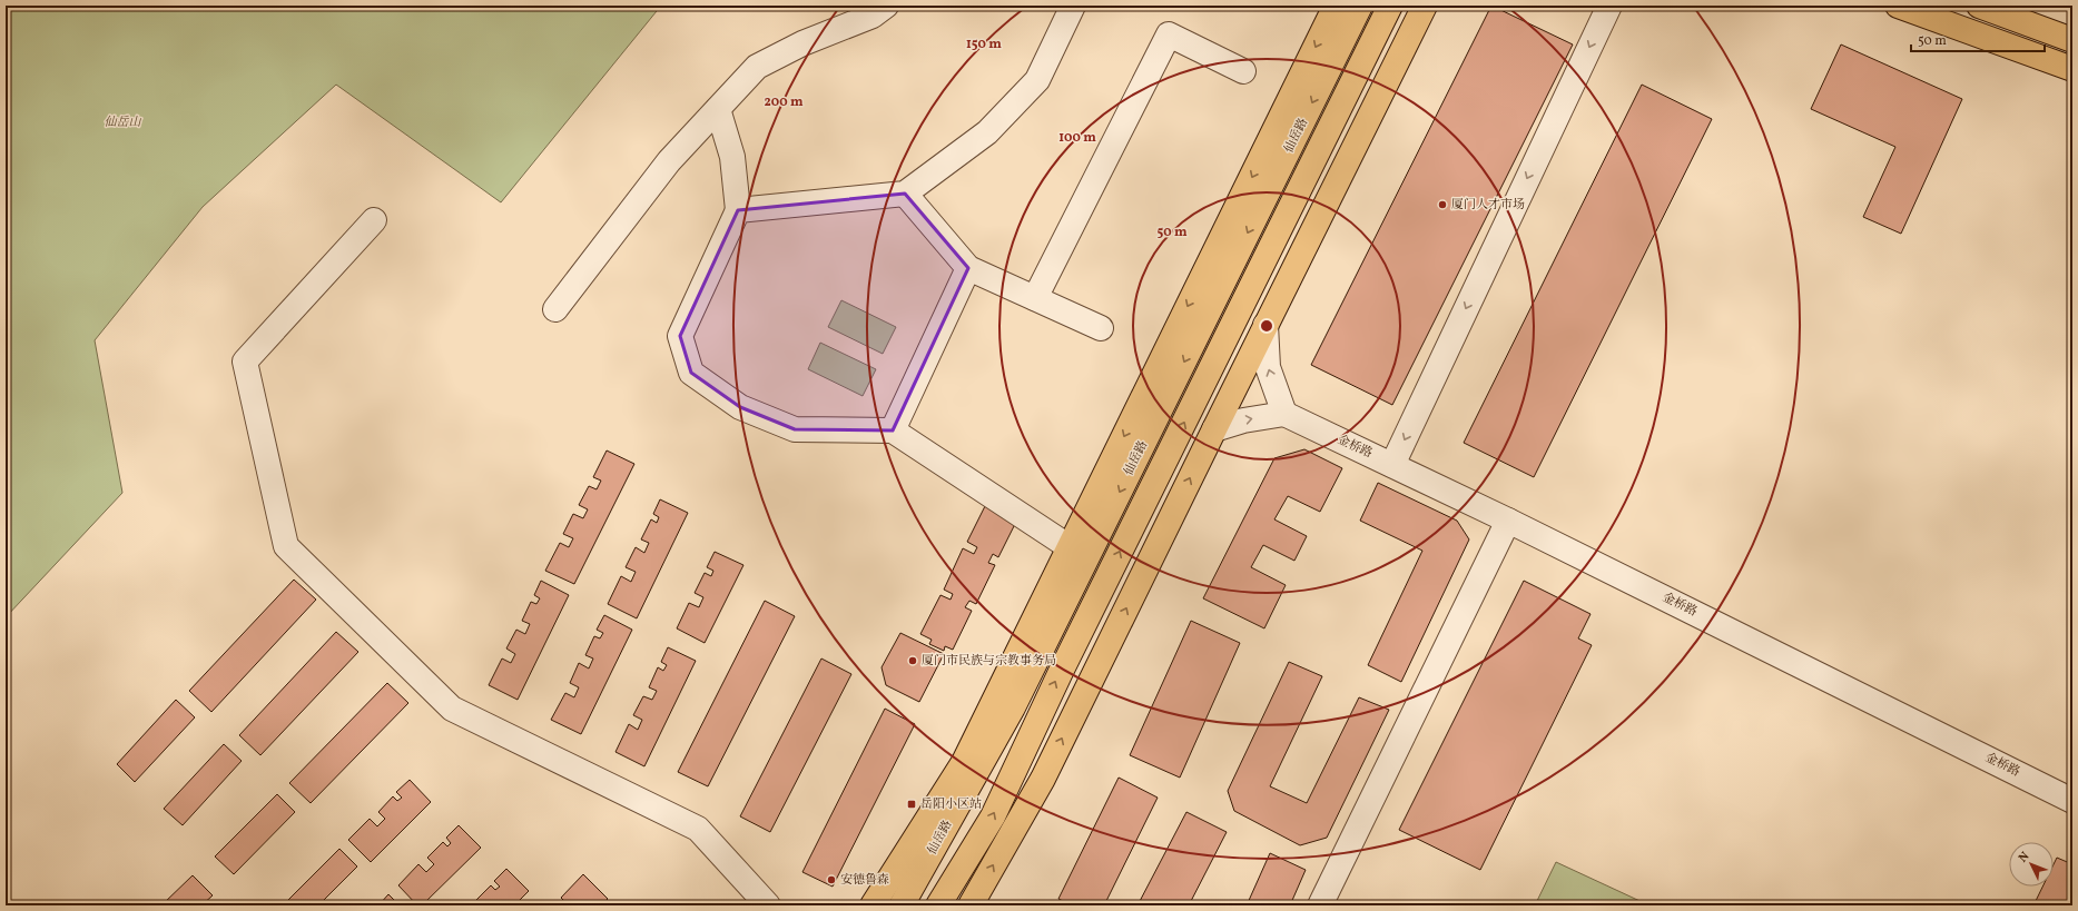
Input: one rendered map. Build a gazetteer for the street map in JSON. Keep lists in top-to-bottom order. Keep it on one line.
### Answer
{"streets":{"main road":["仙岳路"],"street":["金桥路"]},"parks":["仙岳山"],"places":{"other":["厦门人才市场","厦门市民族与宗教事务局","安德鲁森"],"transit":["岳阳小区站"]},"scale_bar":"50 m","north":"top left","rings":["150 m","200 m","100 m","50 m"]}
